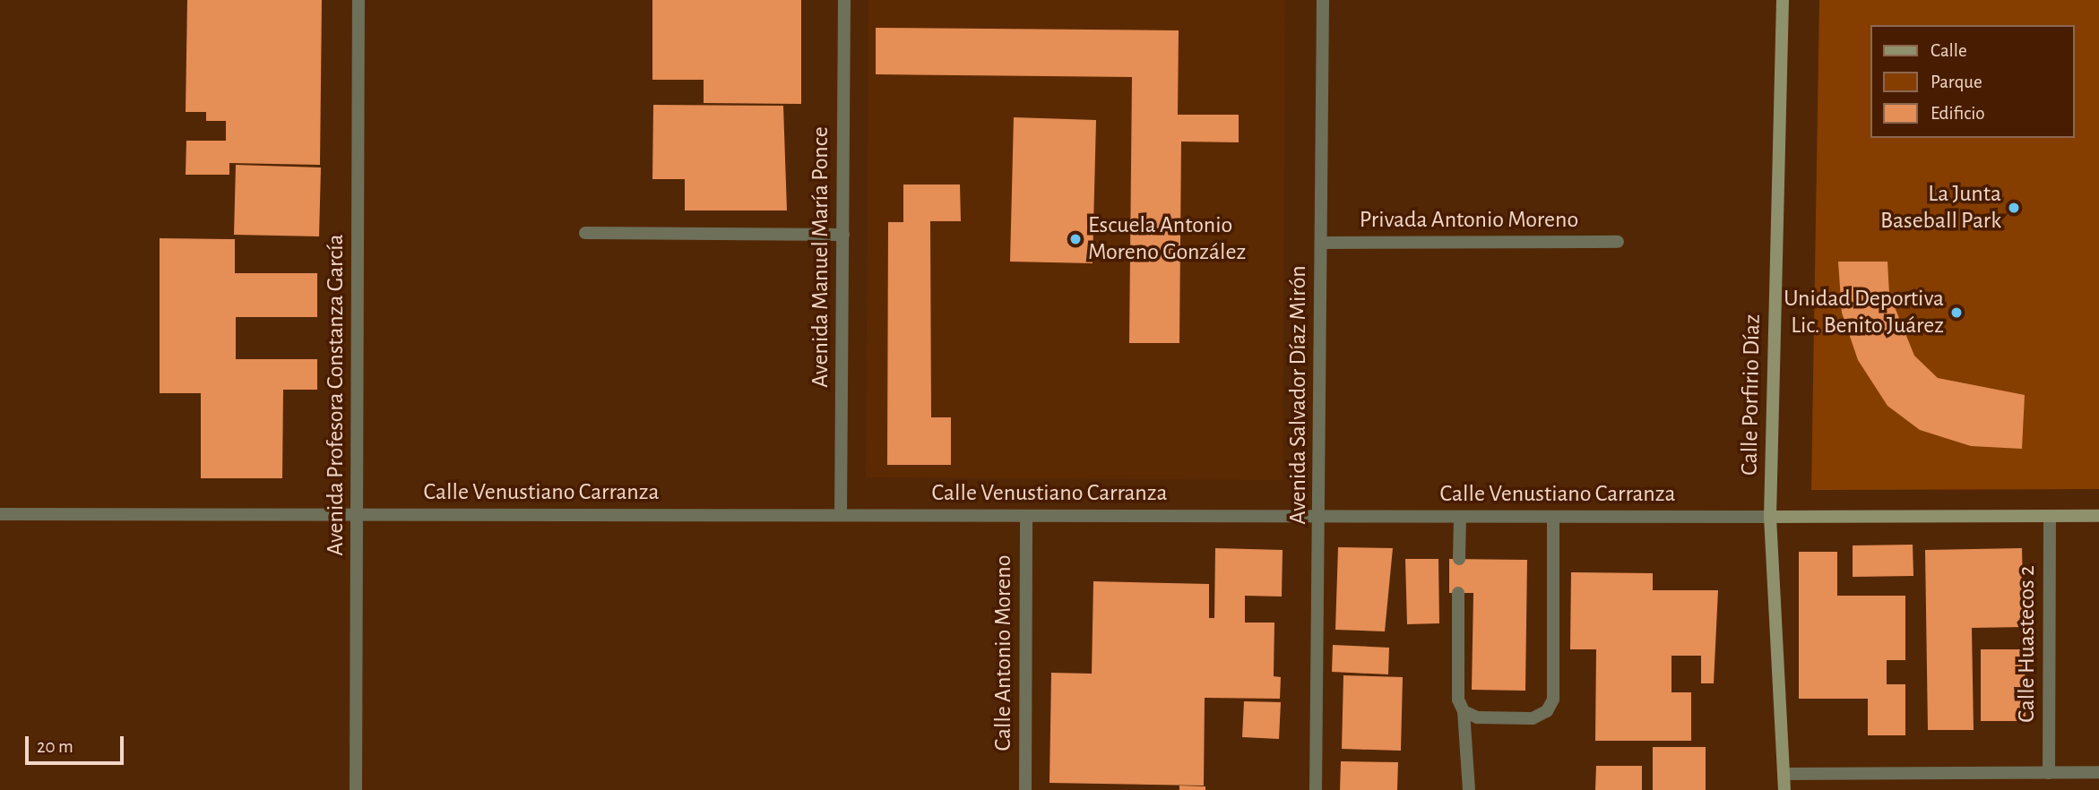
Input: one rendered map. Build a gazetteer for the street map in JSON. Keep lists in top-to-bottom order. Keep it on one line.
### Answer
{"streets":{"street":["Privada Antonio Moreno","Avenida Manuel María Ponce","Avenida Profesora Constanza García","Avenida Salvador Díaz Mirón","Calle Porfirio Díaz","Calle Venustiano Carranza","Calle Huastecos 2","Calle Antonio Moreno"]},"crossings":[["Privada Antonio Moreno","Avenida Salvador Díaz Mirón"],["Avenida Manuel María Ponce","Calle Venustiano Carranza"],["Avenida Profesora Constanza García","Calle Venustiano Carranza"],["Avenida Salvador Díaz Mirón","Calle Venustiano Carranza"],["Calle Porfirio Díaz","Calle Venustiano Carranza"],["Calle Venustiano Carranza","Calle Huastecos 2"],["Calle Venustiano Carranza","Calle Antonio Moreno"]],"places":["La Junta Baseball Park","Escuela Antonio Moreno González","Unidad Deportiva Lic. Benito Juárez"],"legend":["Calle","Parque","Edificio"],"scale_bar":"20 m"}
